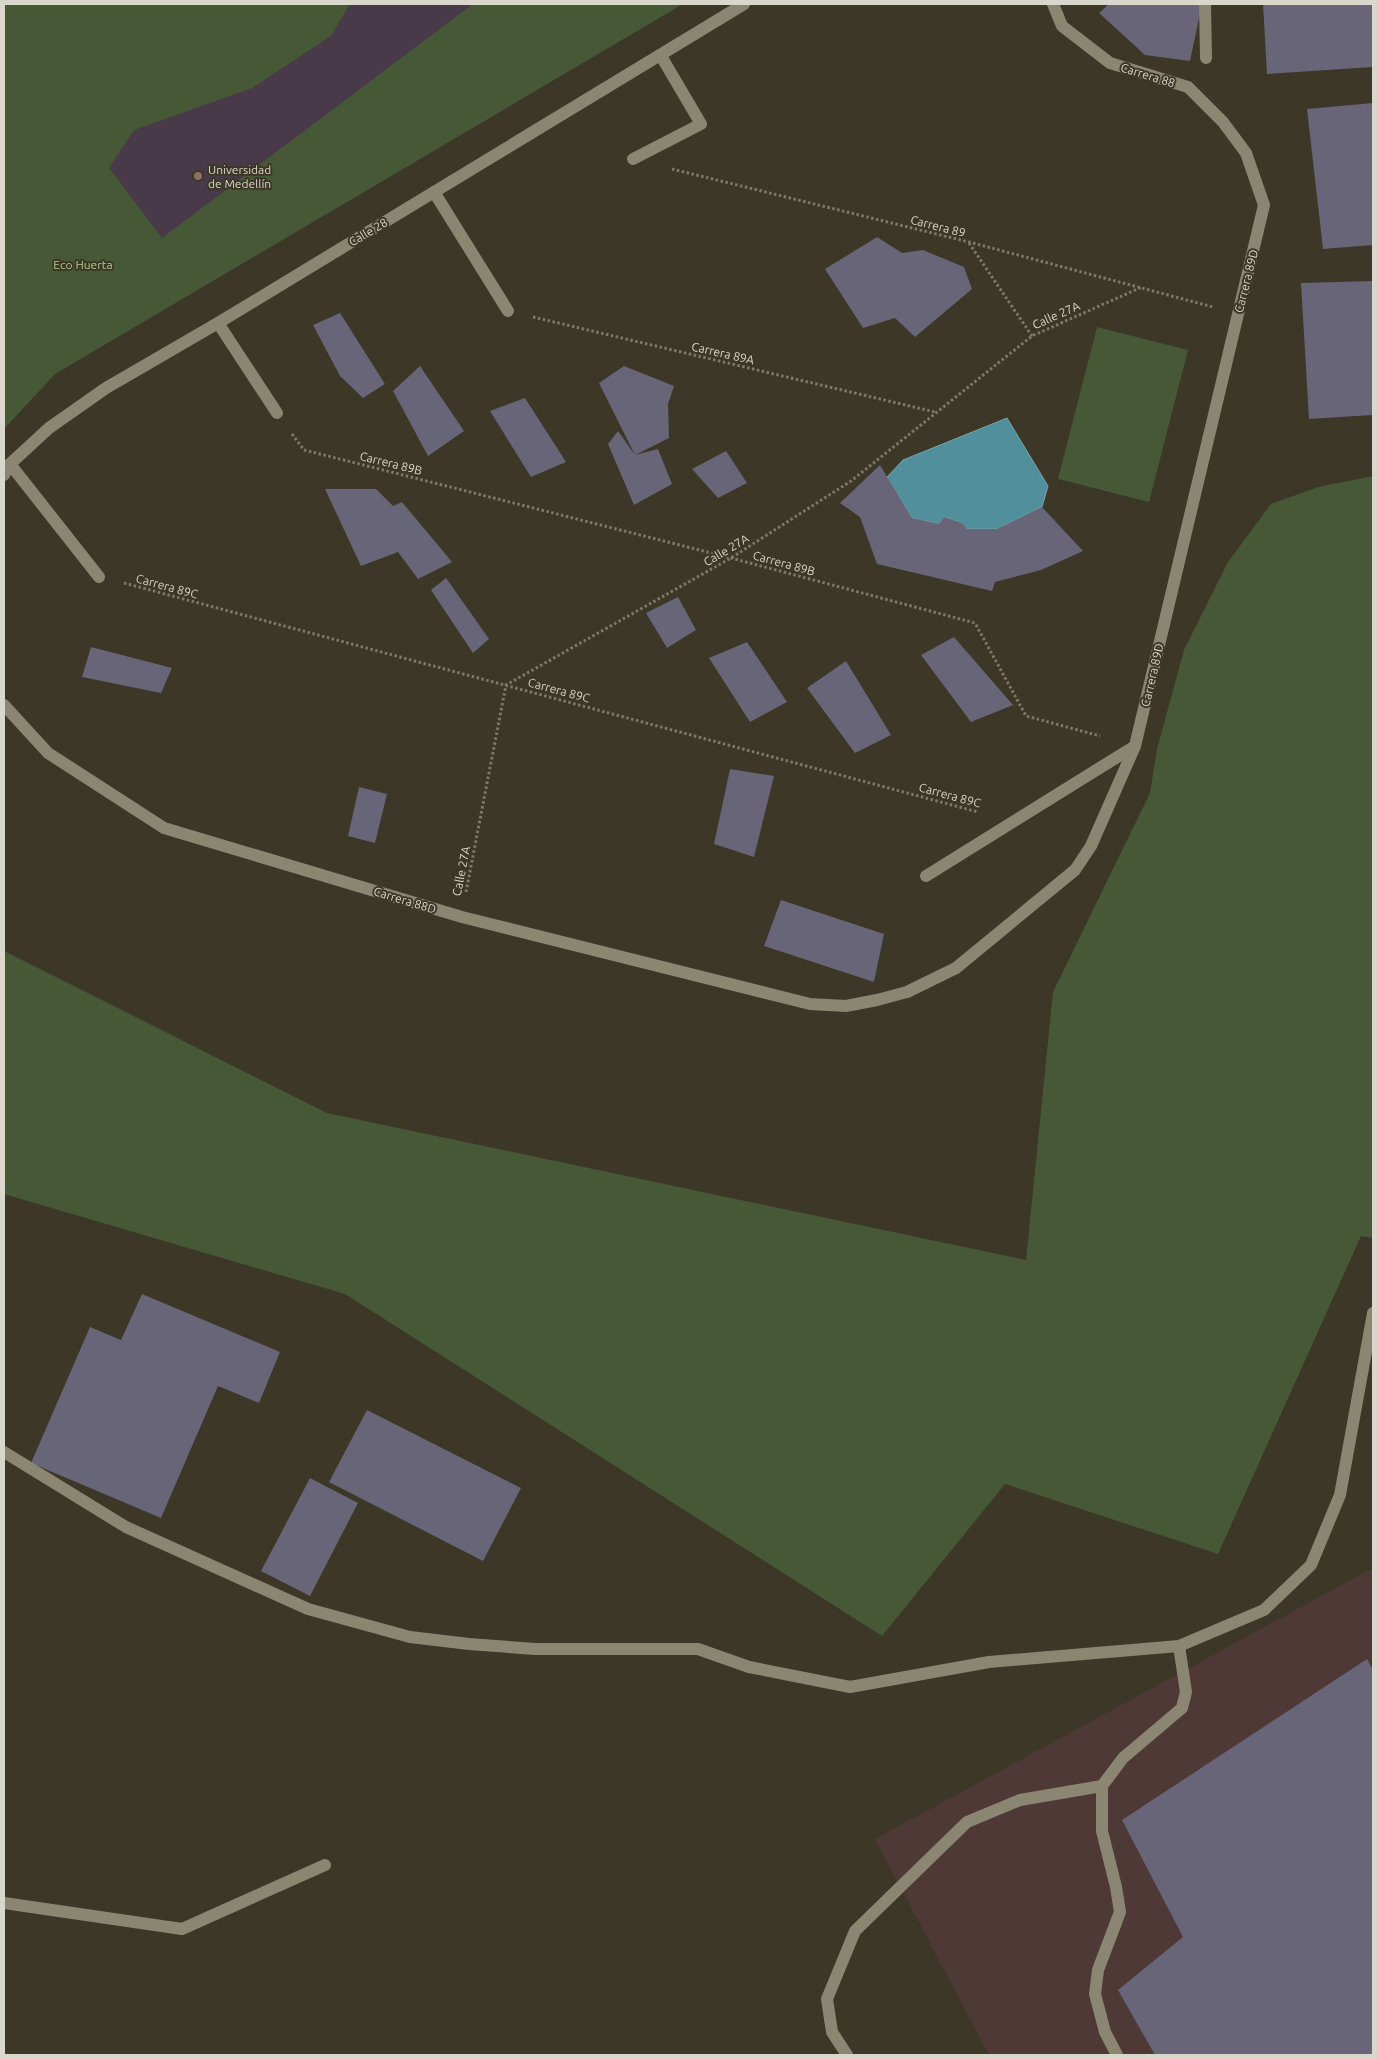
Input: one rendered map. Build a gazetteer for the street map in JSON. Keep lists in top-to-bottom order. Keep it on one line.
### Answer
{"streets":{"street":["Carrera 88","Calle 28","Carrera 89D","Carrera 88D"],"path":["Carrera 89","Calle 27A","Carrera 89A","Carrera 89B","Carrera 89C"]},"crossings":[["Carrera 88","Carrera 89D"],["Carrera 89","Carrera 89D"],["Carrera 89","Calle 27A"],["Carrera 89D","Carrera 89B"],["Carrera 89D","Carrera 88D"],["Calle 27A","Carrera 89A"],["Calle 27A","Carrera 89B"],["Calle 27A","Carrera 89C"],["Calle 27A","Carrera 88D"]],"parks":["Eco Huerta"],"places":["Universidad de Medellín"]}
